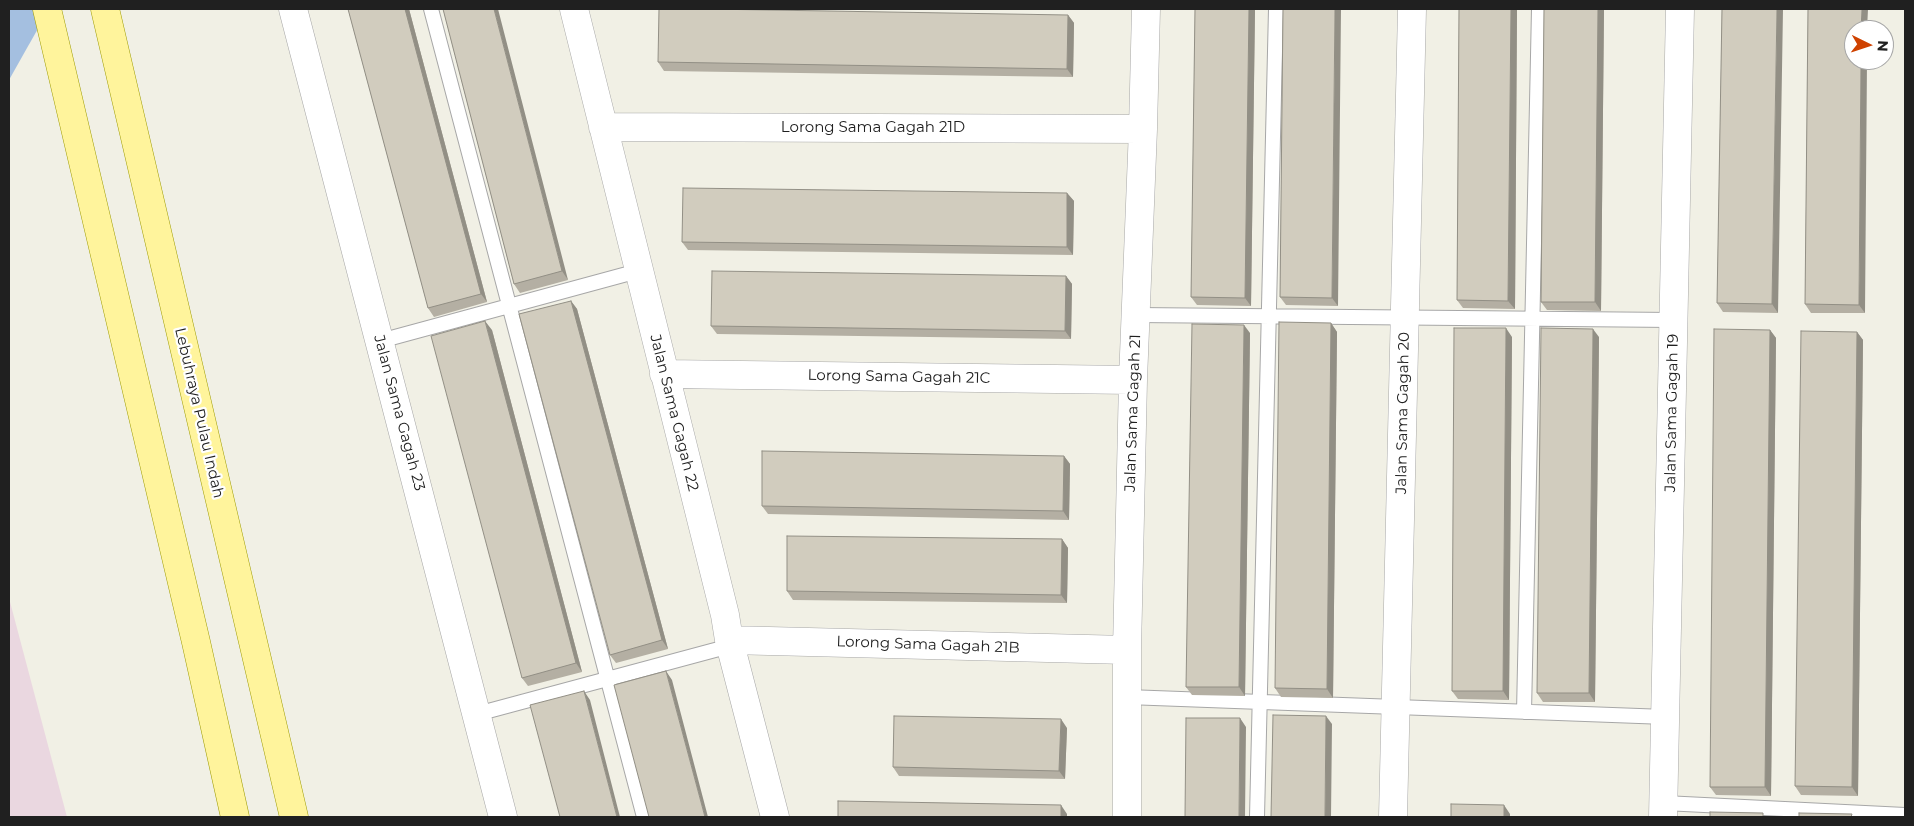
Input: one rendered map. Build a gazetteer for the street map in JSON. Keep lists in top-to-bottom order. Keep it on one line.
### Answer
{"streets":{"main road":["Lebuhraya Pulau Indah"],"street":["Lorong Sama Gagah 21D","Lorong Sama Gagah 21C","Jalan Sama Gagah 23","Jalan Sama Gagah 22","Jalan Sama Gagah 21","Jalan Sama Gagah 20","Jalan Sama Gagah 19","Lorong Sama Gagah 21B"]},"crossings":[["Lorong Sama Gagah 21D","Jalan Sama Gagah 22"],["Lorong Sama Gagah 21D","Jalan Sama Gagah 21"],["Lorong Sama Gagah 21C","Jalan Sama Gagah 22"],["Lorong Sama Gagah 21C","Jalan Sama Gagah 21"],["Jalan Sama Gagah 22","Lorong Sama Gagah 21B"],["Jalan Sama Gagah 21","Lorong Sama Gagah 21B"]],"north":"right"}
